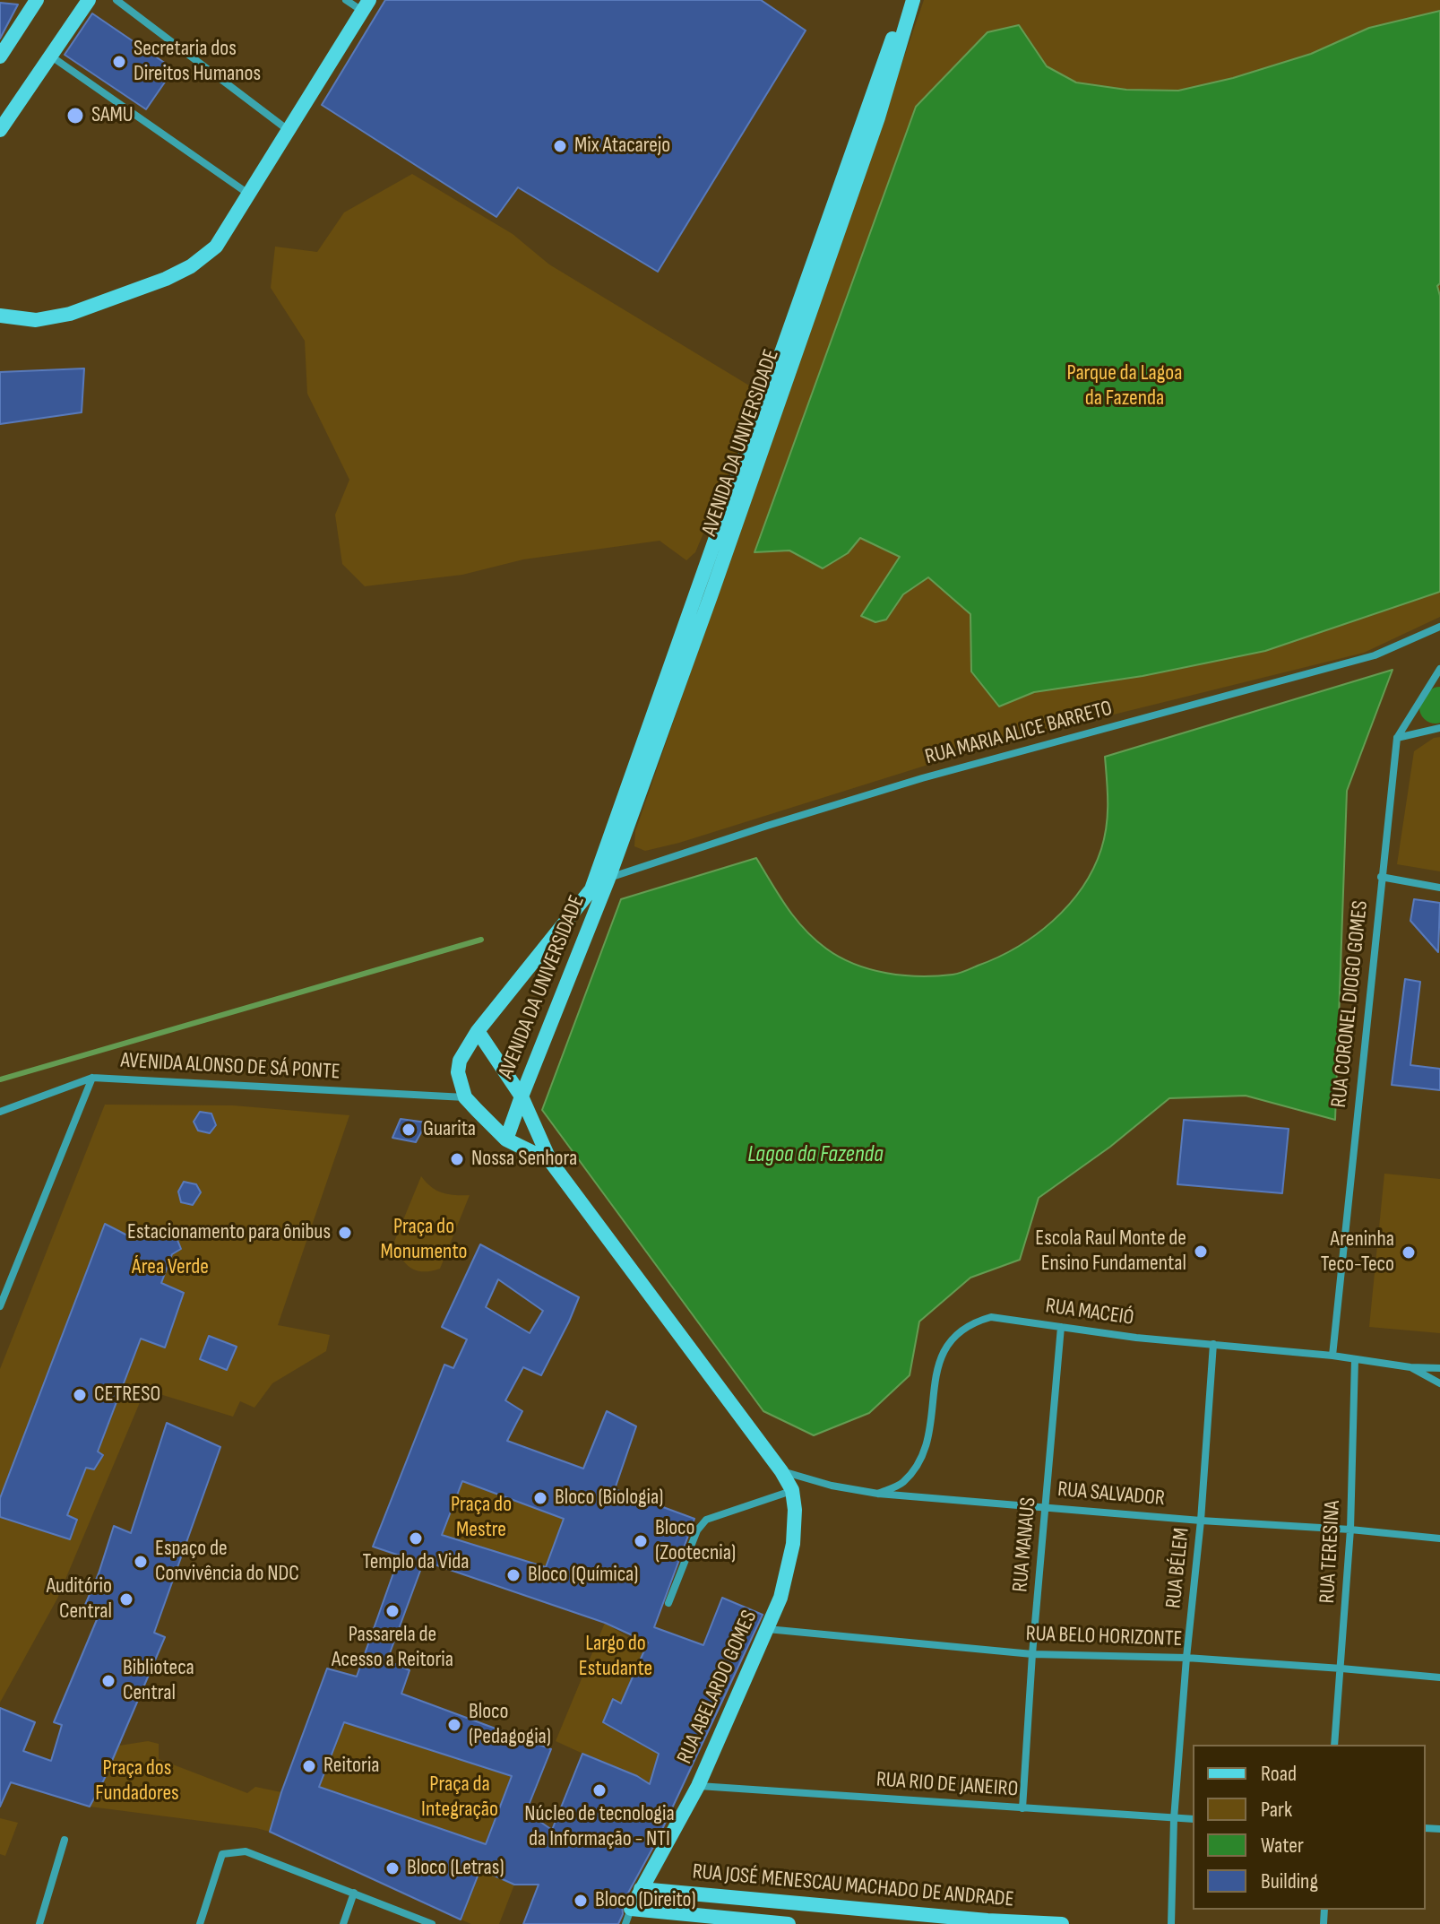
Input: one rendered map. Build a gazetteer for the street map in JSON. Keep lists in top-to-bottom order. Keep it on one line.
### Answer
{"streets":{"main road":["AVENIDA DA UNIVERSIDADE","RUA ABELARDO GOMES","RUA JOSÉ MENESCAU MACHADO DE ANDRADE"],"street":["RUA MARIA ALICE BARRETO","RUA CORONEL DIOGO GOMES","AVENIDA ALONSO DE SÁ PONTE","RUA MACEIÓ","RUA SALVADOR","RUA MANAUS","RUA TERESINA","RUA BÉLEM","RUA BELO HORIZONTE","RUA RIO DE JANEIRO"]},"crossings":[["AVENIDA DA UNIVERSIDADE","RUA MARIA ALICE BARRETO"],["AVENIDA DA UNIVERSIDADE","AVENIDA ALONSO DE SÁ PONTE"],["AVENIDA DA UNIVERSIDADE","RUA ABELARDO GOMES"],["RUA CORONEL DIOGO GOMES","RUA MACEIÓ"],["RUA MACEIÓ","RUA SALVADOR"],["RUA MACEIÓ","RUA MANAUS"],["RUA MACEIÓ","RUA TERESINA"],["RUA MACEIÓ","RUA BÉLEM"],["RUA SALVADOR","RUA MANAUS"],["RUA SALVADOR","RUA TERESINA"],["RUA SALVADOR","RUA BÉLEM"],["RUA SALVADOR","RUA ABELARDO GOMES"],["RUA MANAUS","RUA BELO HORIZONTE"],["RUA MANAUS","RUA RIO DE JANEIRO"],["RUA TERESINA","RUA BELO HORIZONTE"],["RUA BÉLEM","RUA BELO HORIZONTE"],["RUA BÉLEM","RUA RIO DE JANEIRO"],["RUA BELO HORIZONTE","RUA ABELARDO GOMES"],["RUA ABELARDO GOMES","RUA RIO DE JANEIRO"],["RUA ABELARDO GOMES","RUA JOSÉ MENESCAU MACHADO DE ANDRADE"]],"water":["Lagoa da Fazenda"],"parks":["Parque da Lagoa da Fazenda","Praça do Monumento","Área Verde","Praça do Mestre","Largo do Estudante","Praça dos Fundadores","Praça da Integração"],"places":["Secretaria dos Direitos Humanos","SAMU","Mix Atacarejo","Guarita","Nossa Senhora","Estacionamento para ônibus","Escola Raul Monte de Ensino Fundamental","Areninha Teco-Teco","CETRESO","Bloco (Biologia)","Templo da Vida","Bloco (Zootecnia)","Espaço de Convivência do NDC","Bloco (Química)","Auditório Central","Passarela de Acesso a Reitoria","Biblioteca Central","Bloco (Pedagogia)","Reitoria","Núcleo de tecnologia da Informação - NTI","Bloco (Letras)","Bloco (Direito)"],"legend":["Road","Park","Water","Building"]}
